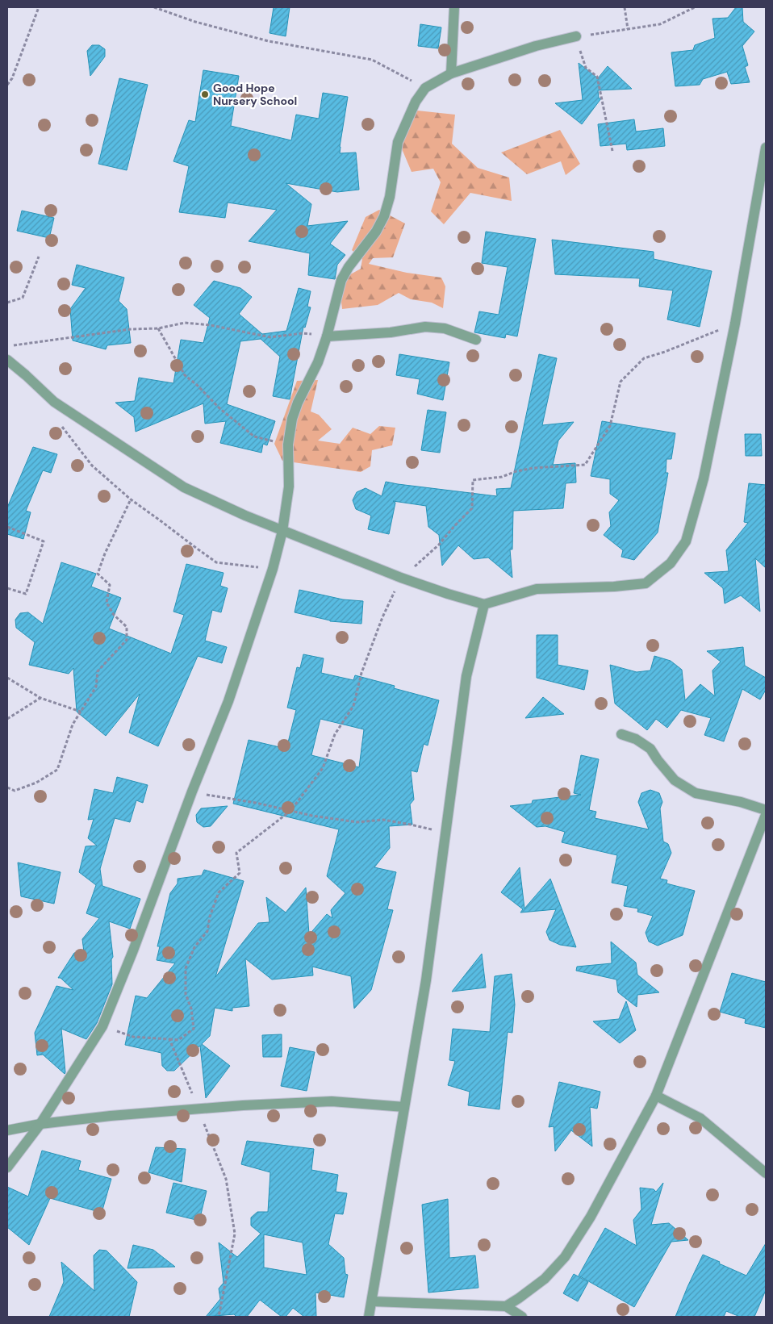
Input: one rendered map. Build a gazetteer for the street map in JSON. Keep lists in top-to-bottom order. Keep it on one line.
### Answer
{"places":["Good Hope Nursery School"]}
